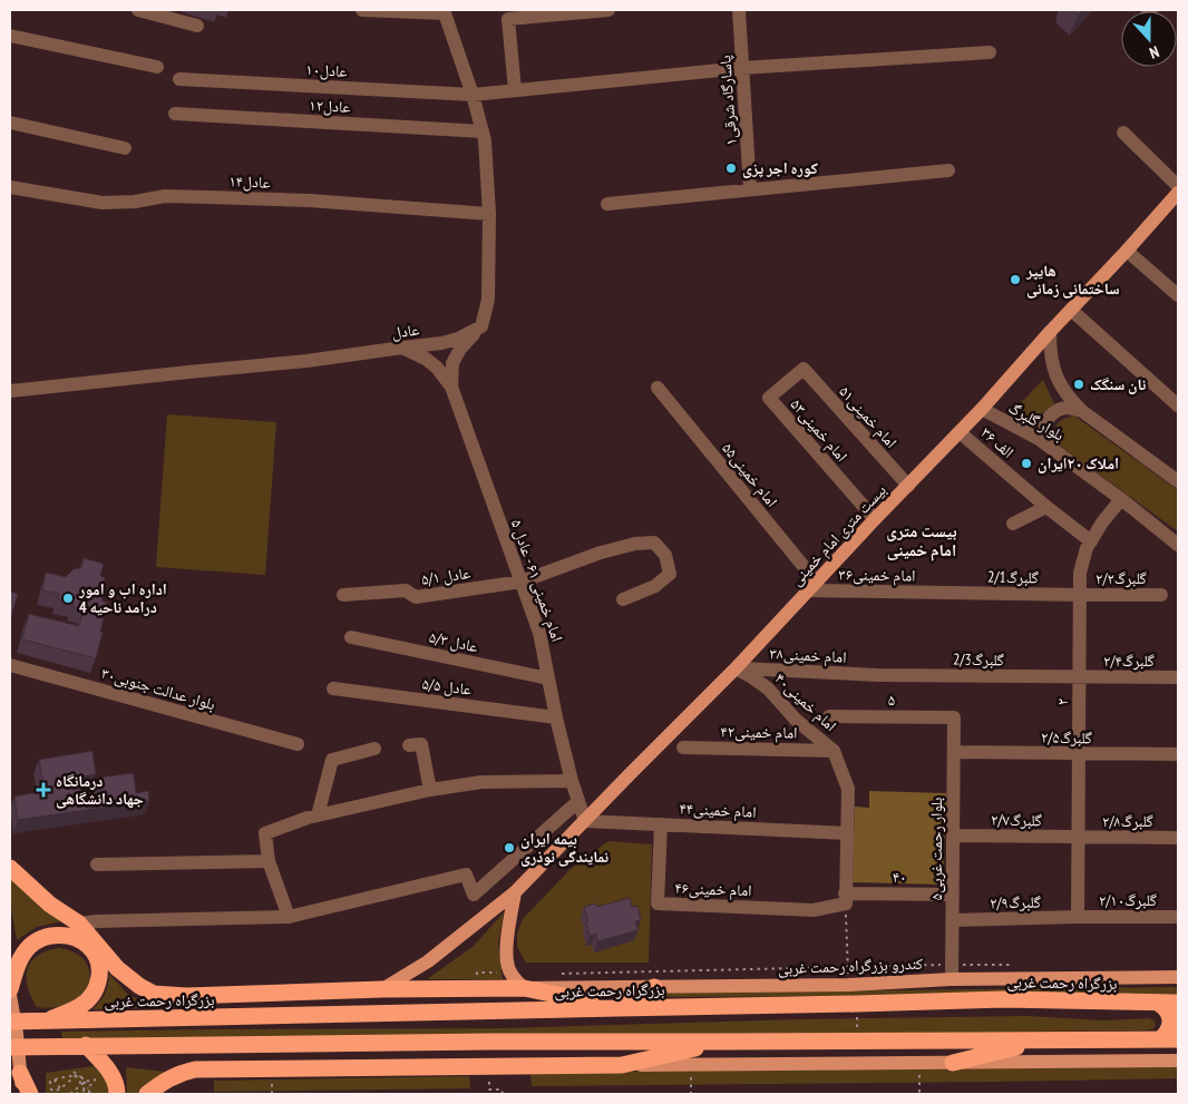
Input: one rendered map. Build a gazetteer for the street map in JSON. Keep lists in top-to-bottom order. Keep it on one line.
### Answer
{"streets":{"highway":["بزرگراه رحمت غربی"],"main road":["بیست متری امام خمینی","کندرو بزرگراه رحمت غربی"],"street":["عادل۱۰","پاسارگاد شرقی۱","عادل۱۲","عادل۱۴","عادل","امام خمینی۵۱","بلوار گلبرگ","امام خمینی۵۳","۳۶ الف","امام خمینی۵۵","امام خمینی۳۶","عادل ۵/۱","2/1گلبرگ","گلبرگ۲/۲","امام خمینی ۶۱ - عادل ۵","عادل ۵/۳","امام خمینی۳۸","2/3گلبرگ","گلبرگ۲/۴","عادل ۵/۵","بلوار عدالت جنوبی۳۰","۵","امام خمینی۴۰","۲","امام خمینی۴۲","گلبرگ۲/۵","۴۴امام خمینی","گلبرگ۲/۷","گلبرگ۲/۸","بلوار رحمت غربی۵","۴۰","امام خمینی۴۶","گلبرگ۲/۱۰","گلبرگ۲/۹"]},"crossings":[["عادل۱۰","پاسارگاد شرقی۱"],["عادل","امام خمینی ۶۱ - عادل ۵"],["امام خمینی۵۱","امام خمینی۵۳"],["امام خمینی۵۱","بیست متری امام خمینی"],["بلوار گلبرگ","بیست متری امام خمینی"],["بلوار گلبرگ","۲"],["امام خمینی۵۳","بیست متری امام خمینی"],["۳۶ الف","بیست متری امام خمینی"],["۳۶ الف","۲"],["امام خمینی۵۵","بیست متری امام خمینی"],["امام خمینی۵۵","امام خمینی۳۶"],["بیست متری امام خمینی","امام خمینی۳۶"],["بیست متری امام خمینی","امام خمینی ۶۱ - عادل ۵"],["بیست متری امام خمینی","امام خمینی۳۸"],["بیست متری امام خمینی","امام خمینی۴۰"],["بیست متری امام خمینی","۴۴امام خمینی"],["امام خمینی۳۶","2/1گلبرگ"],["عادل ۵/۱","امام خمینی ۶۱ - عادل ۵"],["2/1گلبرگ","گلبرگ۲/۲"],["2/1گلبرگ","۲"],["گلبرگ۲/۲","۲"],["امام خمینی ۶۱ - عادل ۵","عادل ۵/۳"],["امام خمینی ۶۱ - عادل ۵","عادل ۵/۵"],["امام خمینی ۶۱ - عادل ۵","۴۴امام خمینی"],["امام خمینی۳۸","2/3گلبرگ"],["امام خمینی۳۸","امام خمینی۴۰"],["2/3گلبرگ","گلبرگ۲/۴"],["2/3گلبرگ","۲"],["گلبرگ۲/۴","۲"],["۵","بلوار رحمت غربی۵"],["امام خمینی۴۰","امام خمینی۴۲"],["امام خمینی۴۰","۴۴امام خمینی"],["امام خمینی۴۰","۴۰"],["امام خمینی۴۰","امام خمینی۴۶"],["۲","گلبرگ۲/۵"],["۲","گلبرگ۲/۷"],["۲","گلبرگ۲/۸"],["۲","گلبرگ۲/۱۰"],["۲","گلبرگ۲/۹"],["گلبرگ۲/۵","بلوار رحمت غربی۵"],["۴۴امام خمینی","امام خمینی۴۶"],["گلبرگ۲/۷","گلبرگ۲/۸"],["گلبرگ۲/۷","بلوار رحمت غربی۵"],["بلوار رحمت غربی۵","۴۰"],["بلوار رحمت غربی۵","گلبرگ۲/۹"],["بلوار رحمت غربی۵","کندرو بزرگراه رحمت غربی"],["۴۰","امام خمینی۴۶"],["گلبرگ۲/۱۰","گلبرگ۲/۹"]],"districts":["بیست متری امام خمینی"],"places":{"other":["کوره اجر پزی","هایپر ساختمانی زمانی","نان سنگک","املاک ۲۰ایران","اداره اب و امور درامد ناحیه 4","بیمه ایران نمایندگی نوذری"],"health":["درمانگاه جهاد دانشگاهی"]},"north":"bottom"}
